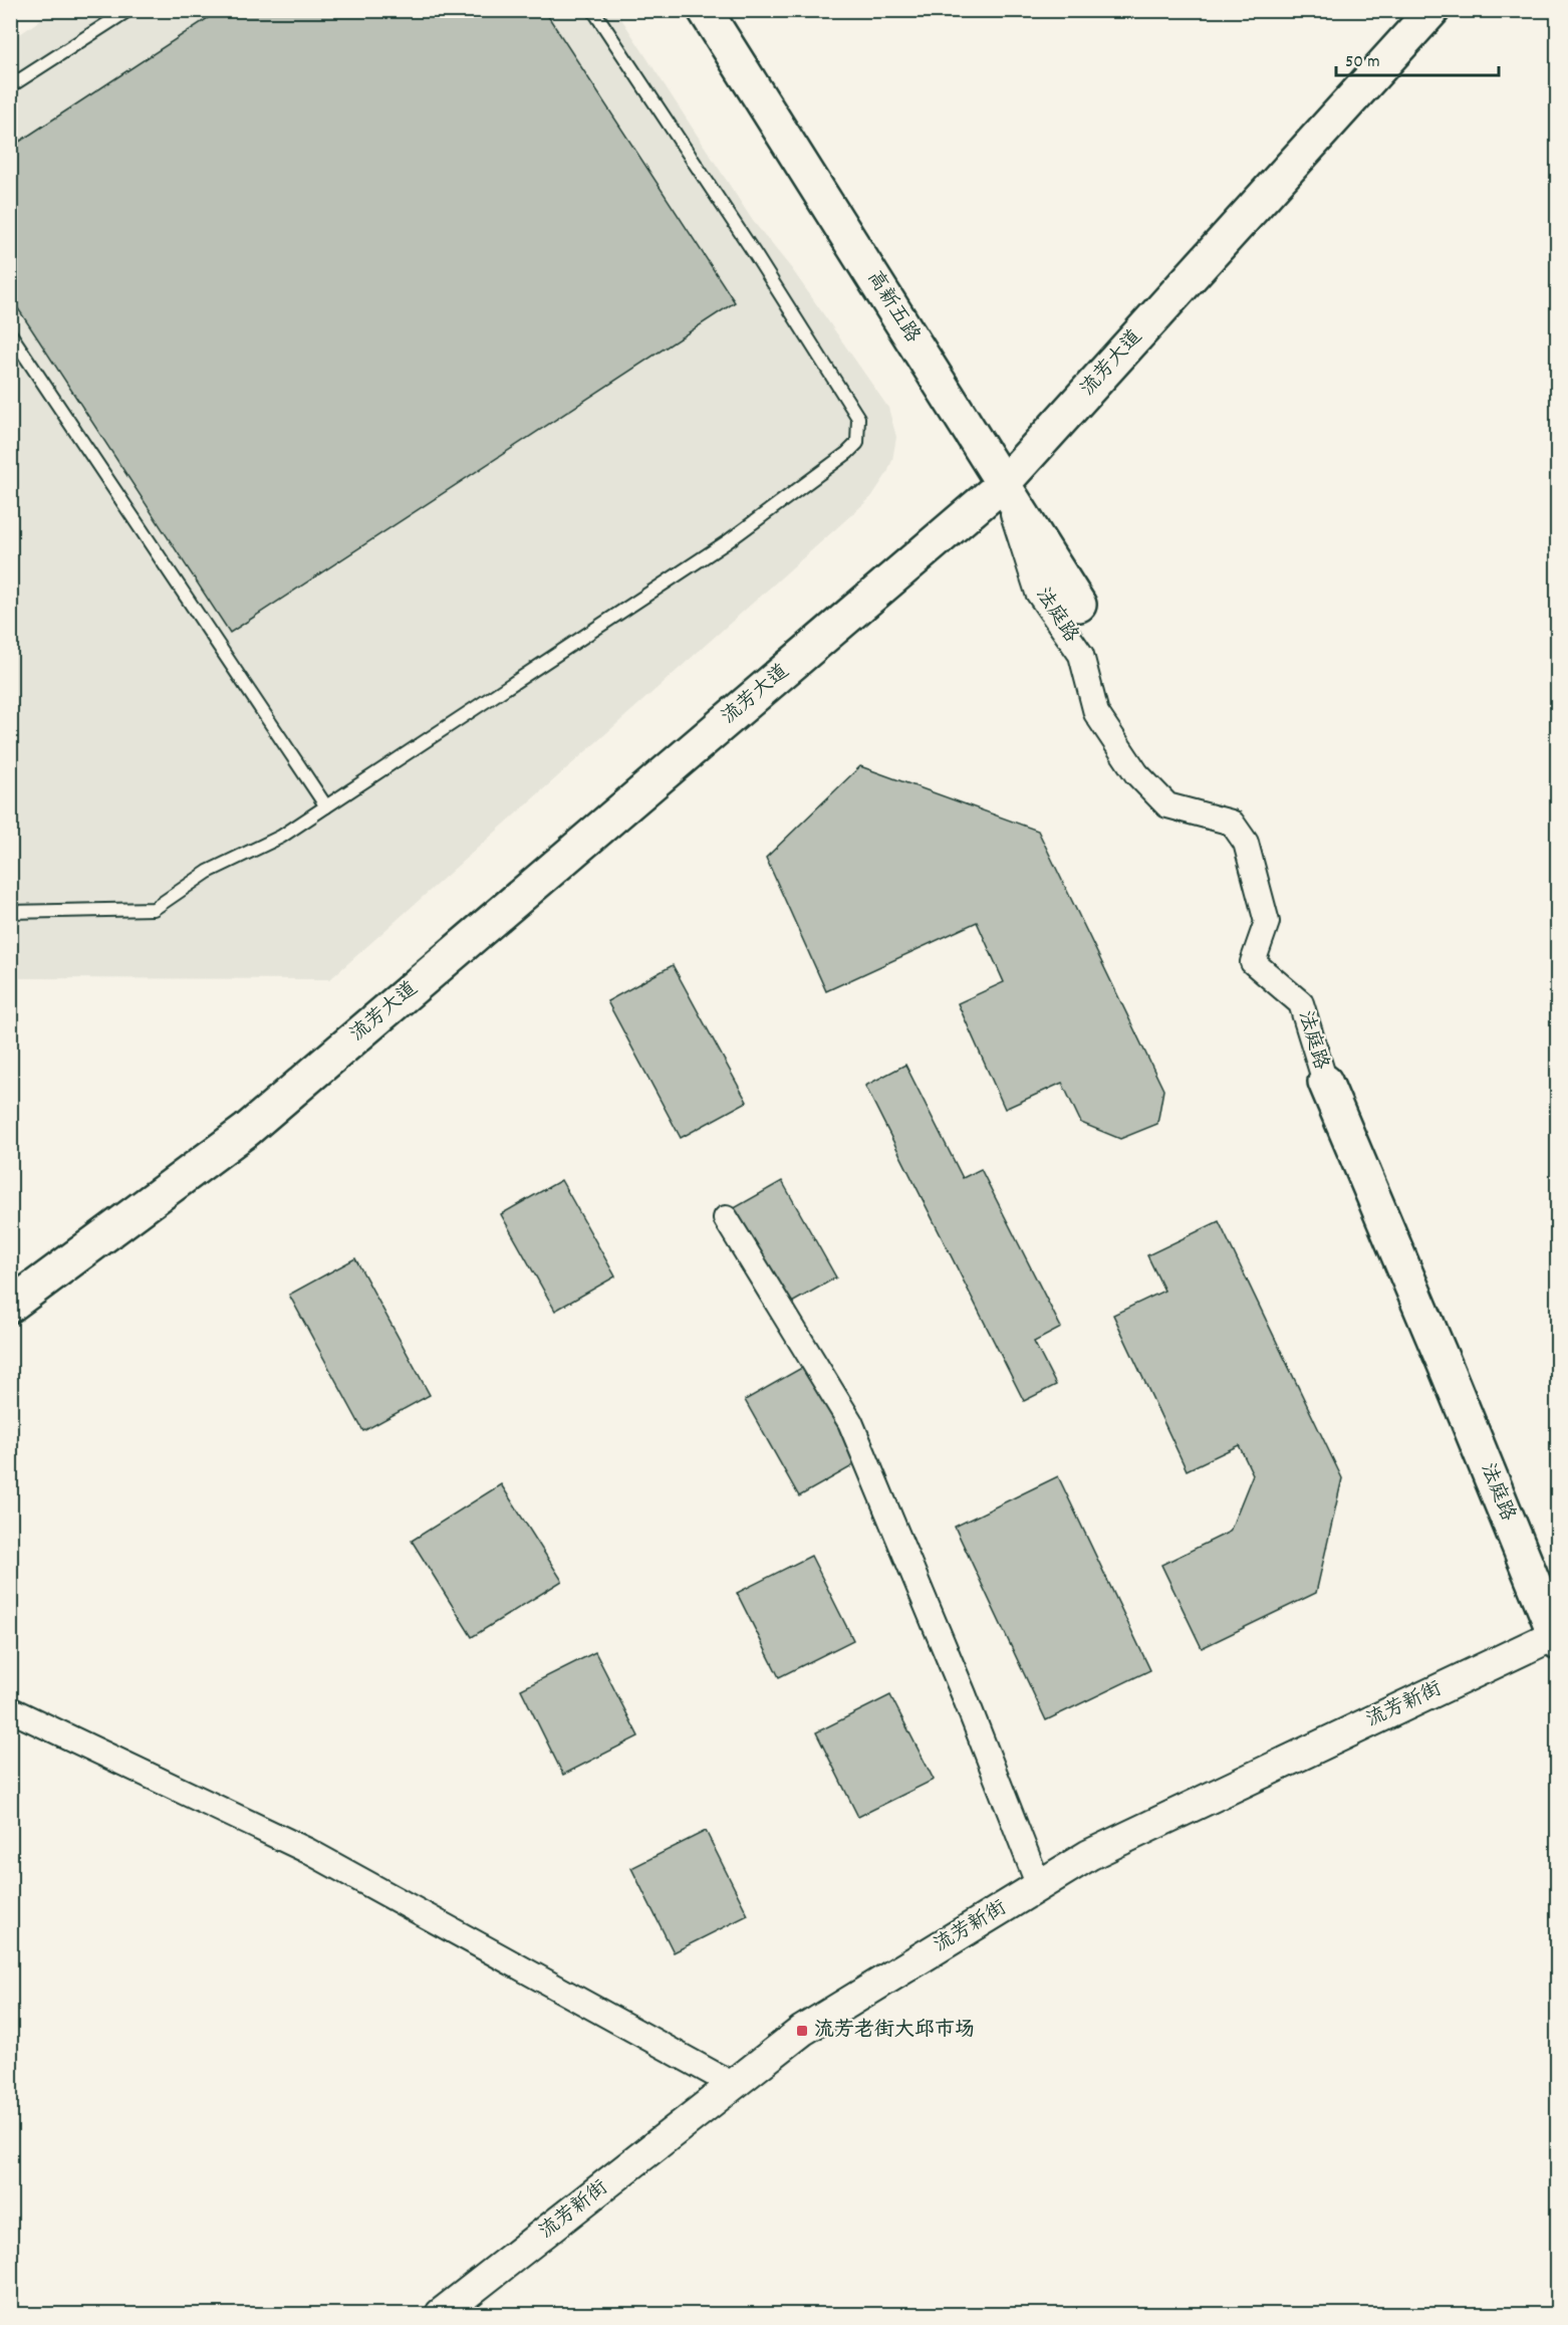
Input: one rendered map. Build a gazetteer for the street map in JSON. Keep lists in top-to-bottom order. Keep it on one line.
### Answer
{"streets":{"main road":["高新五路","流芳大道","法庭路"],"street":["流芳新街"]},"crossings":[["高新五路","流芳大道"],["高新五路","法庭路"],["流芳大道","法庭路"],["法庭路","流芳新街"]],"places":{"transit":["流芳老街大邱市场"]},"scale_bar":"50 m"}
